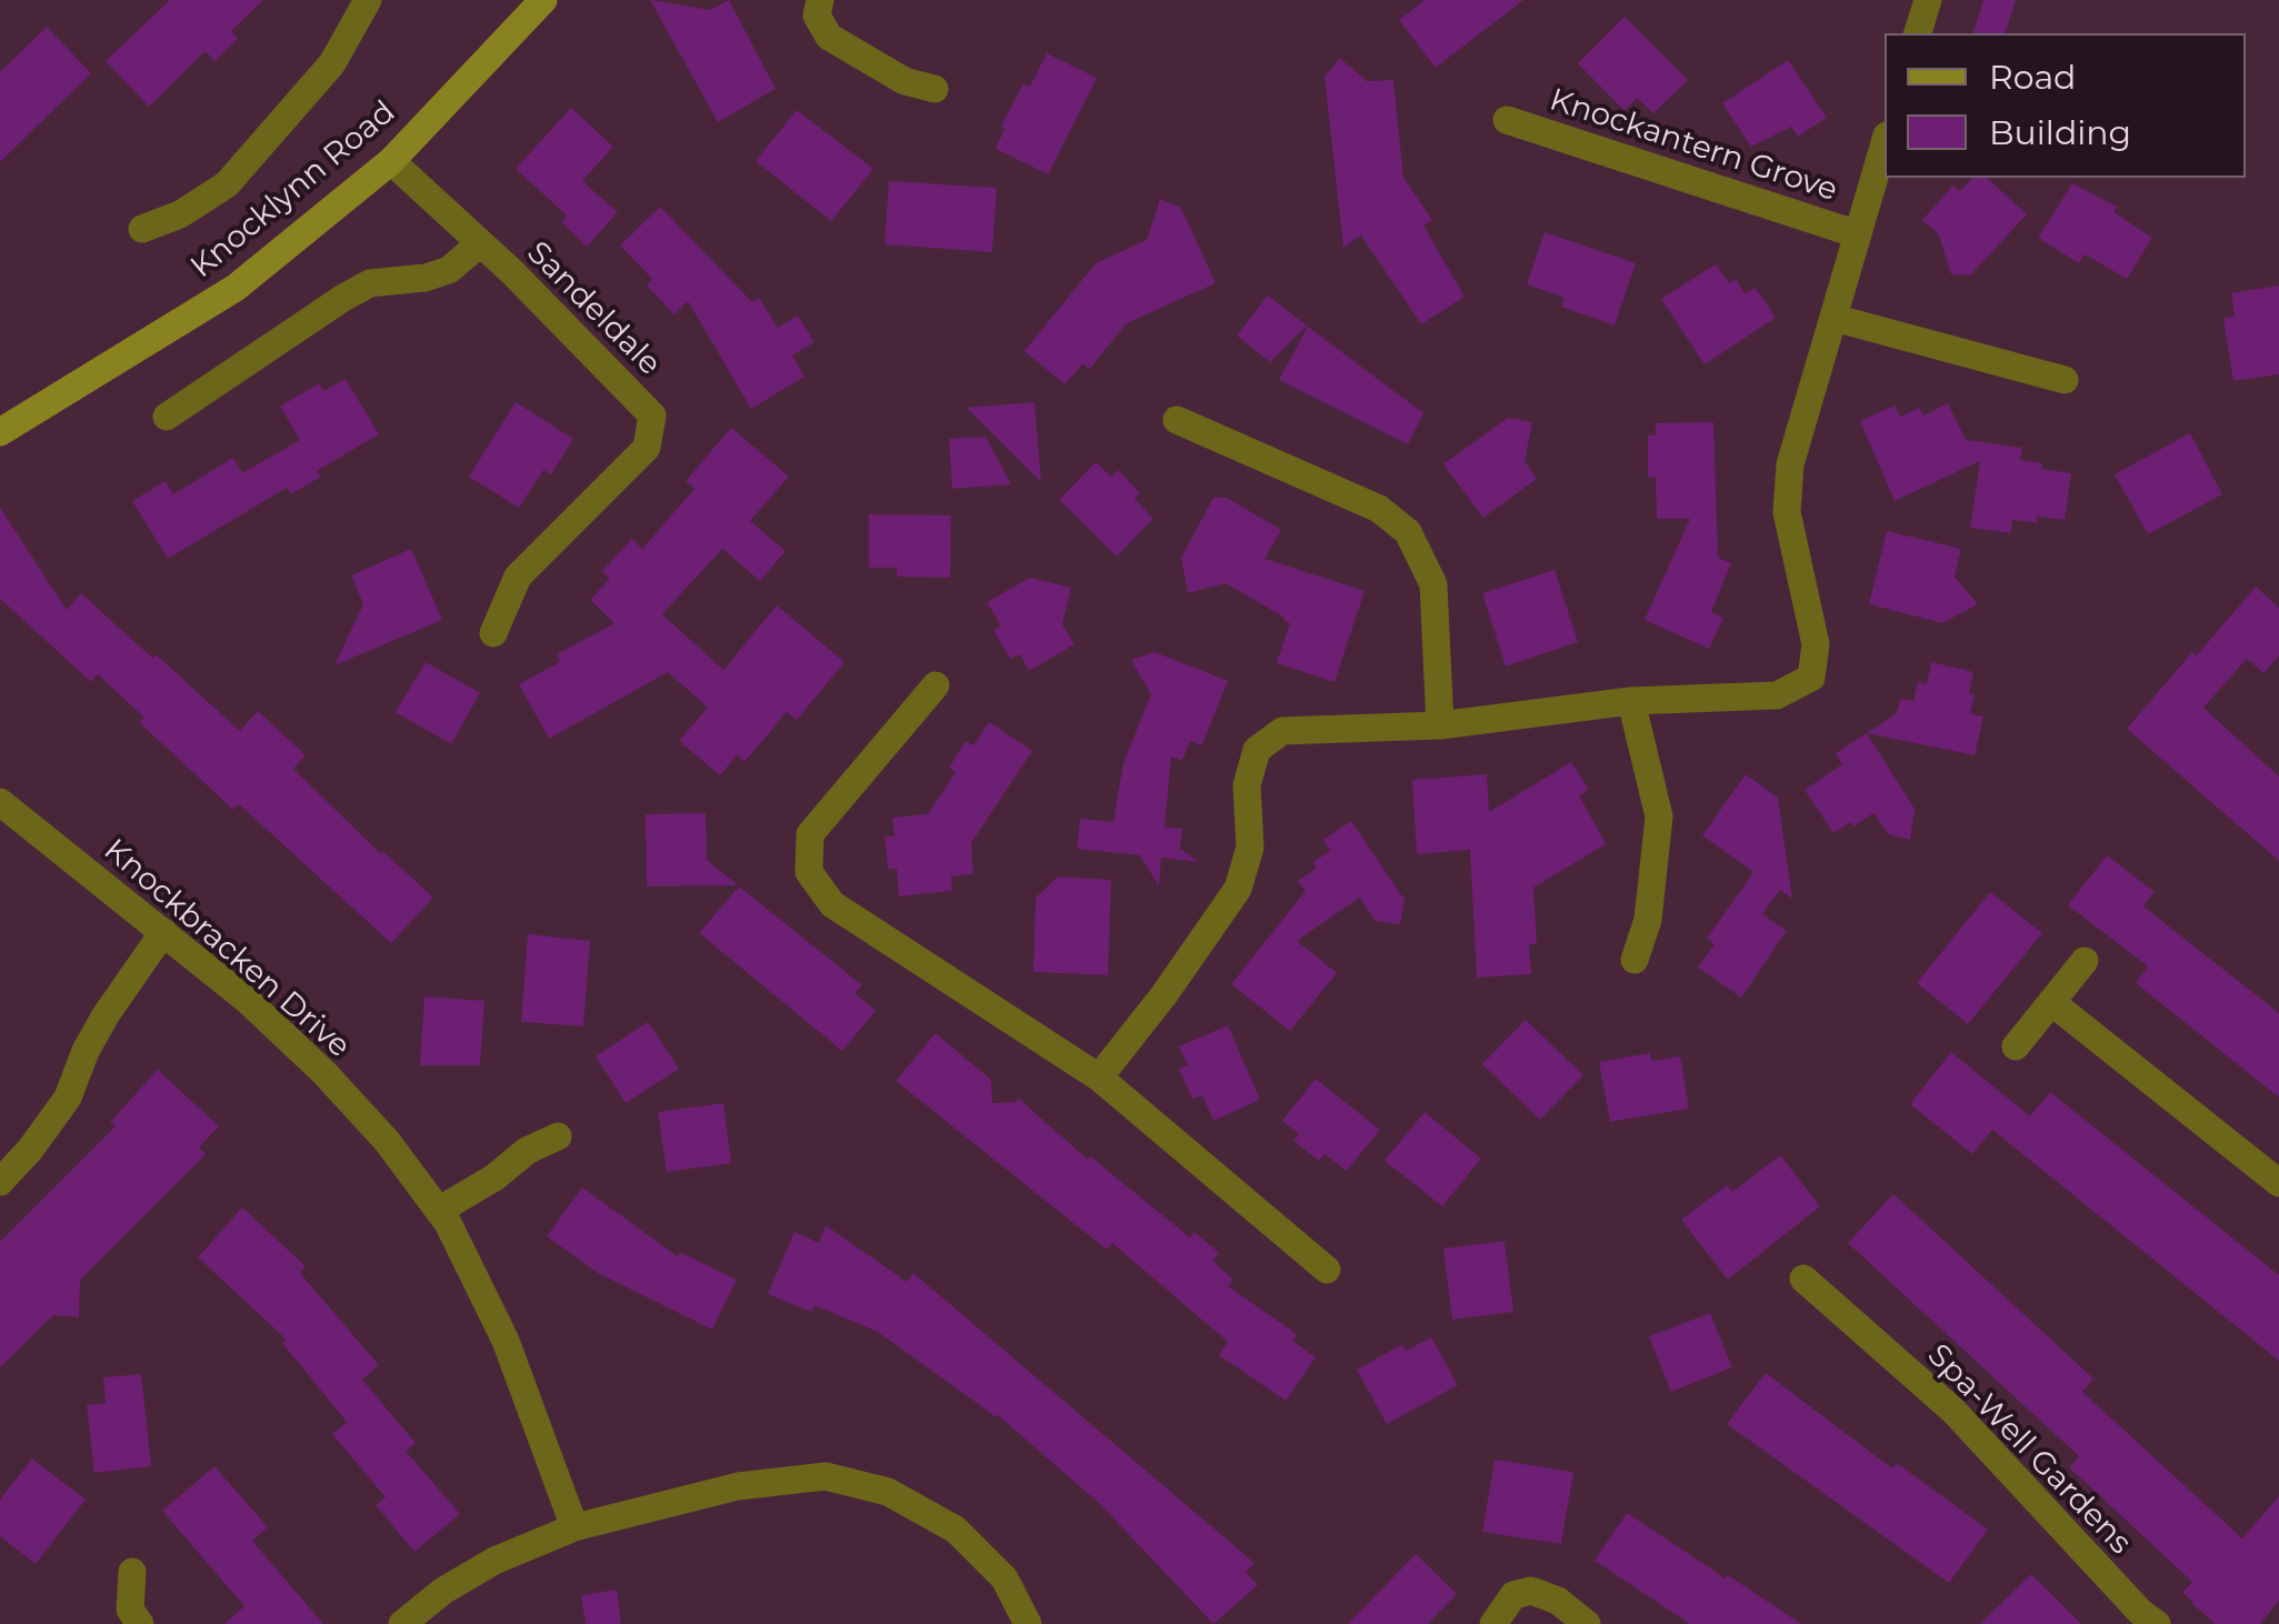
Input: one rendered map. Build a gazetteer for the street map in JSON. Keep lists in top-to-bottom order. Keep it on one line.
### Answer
{"streets":{"street":["Knockantern Grove","Knocklynn Road","Sandeldale","Knockbracken Drive","Spa-Well Gardens"]},"crossings":[["Knocklynn Road","Sandeldale"]],"legend":["Road","Building"]}
